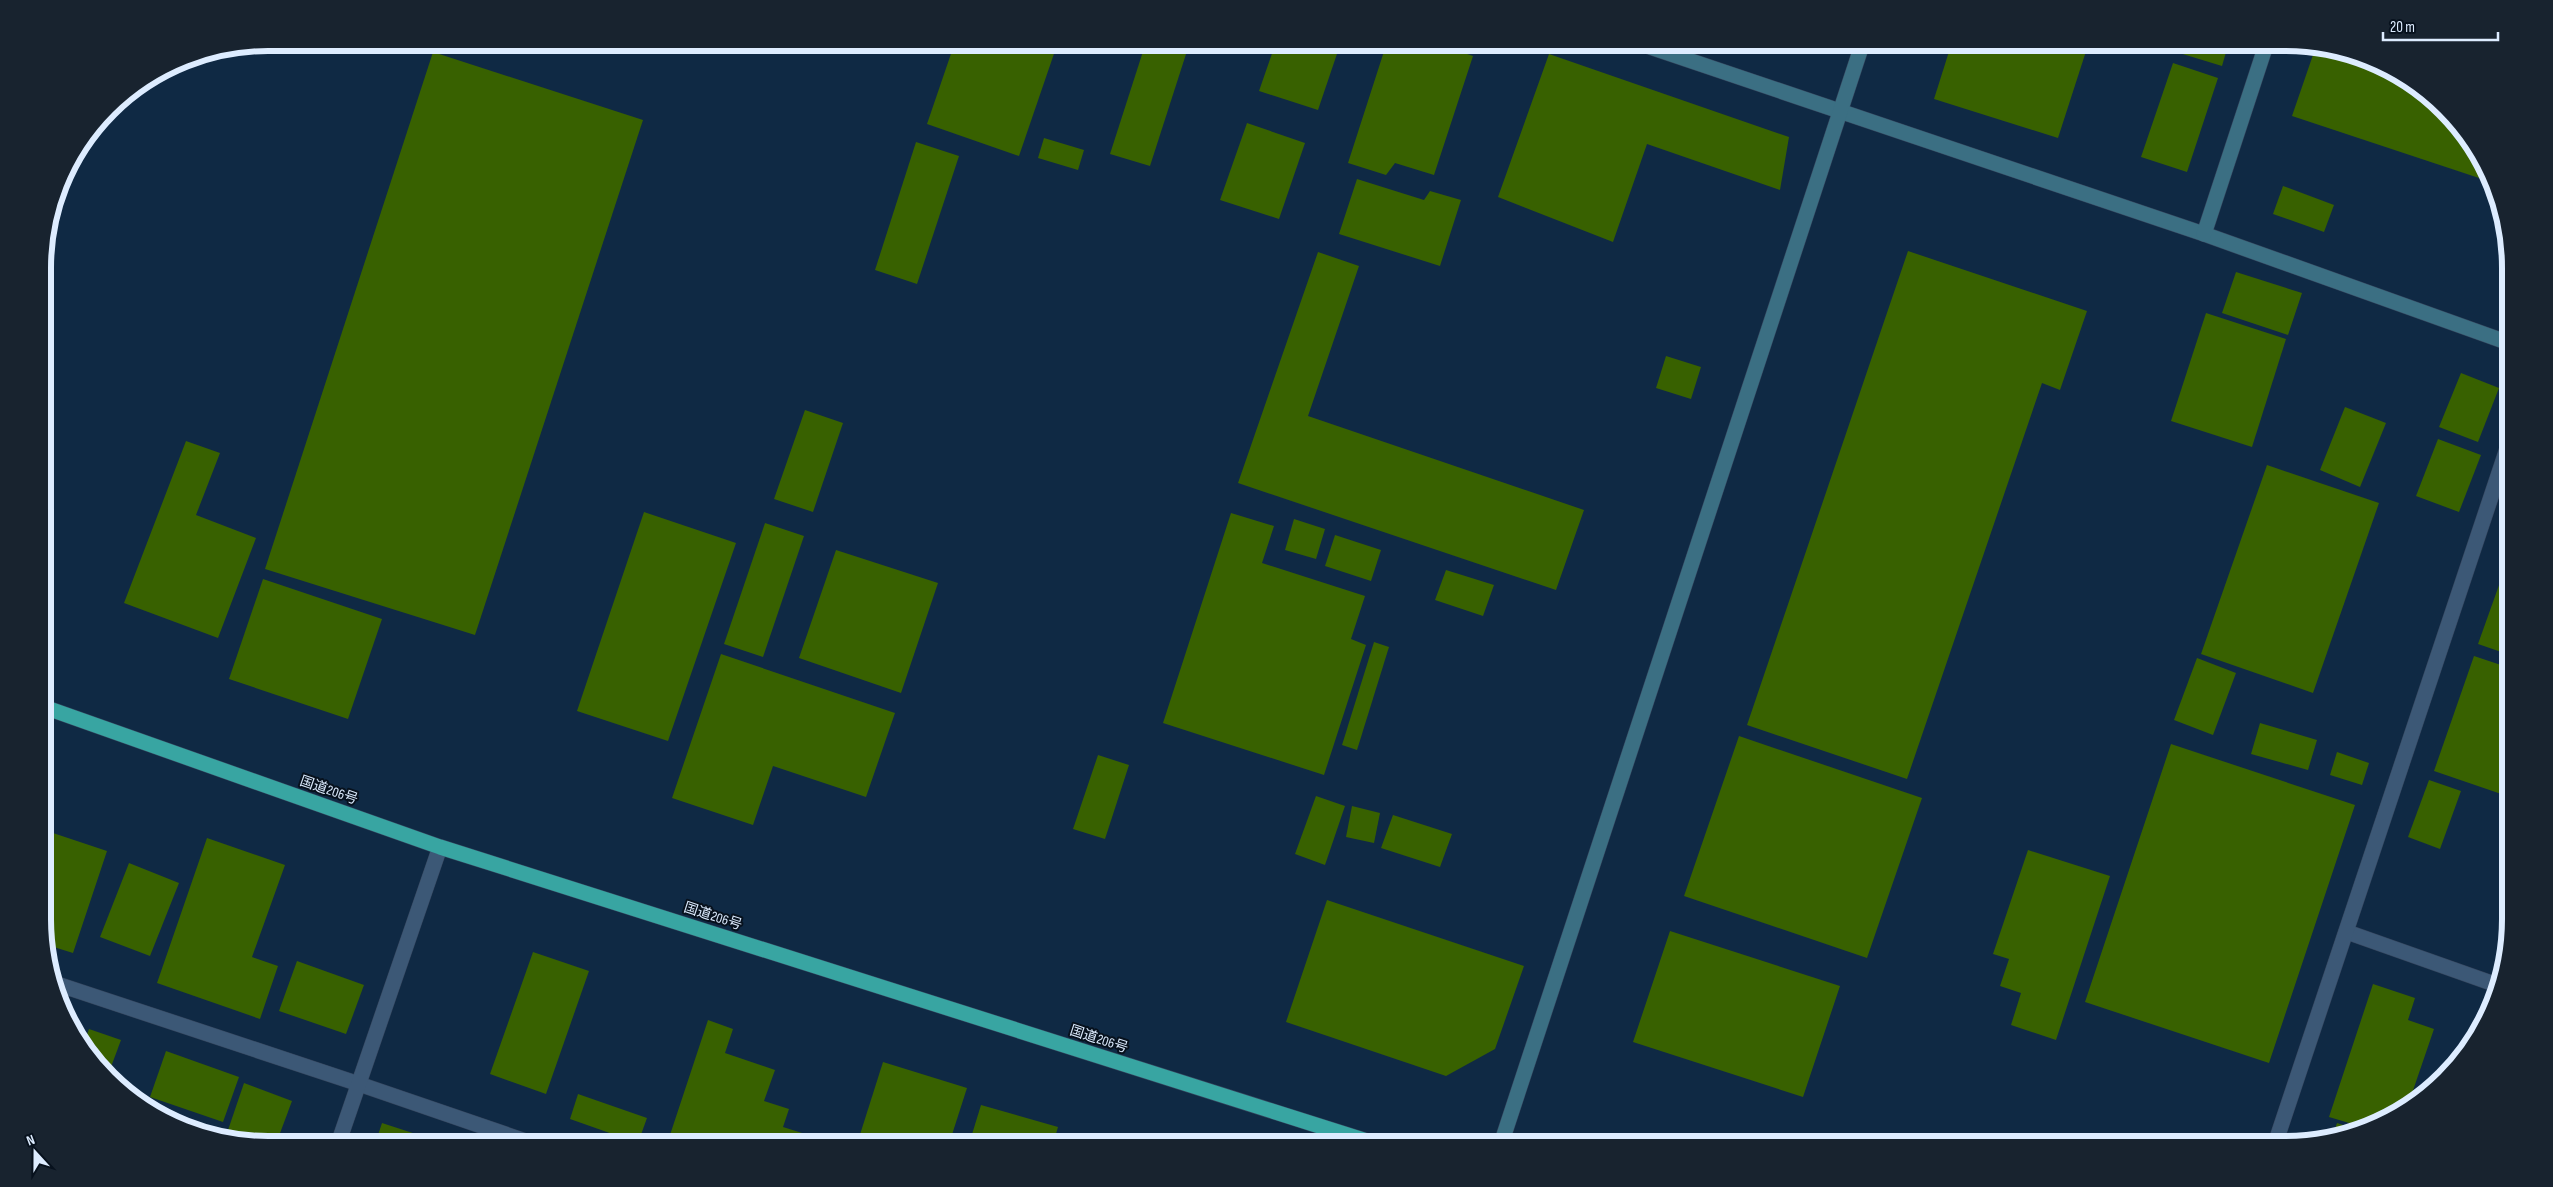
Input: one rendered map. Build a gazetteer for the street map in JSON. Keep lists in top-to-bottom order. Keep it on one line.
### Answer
{"streets":{"highway":["国道206号"]},"scale_bar":"20 m","north":"top"}
